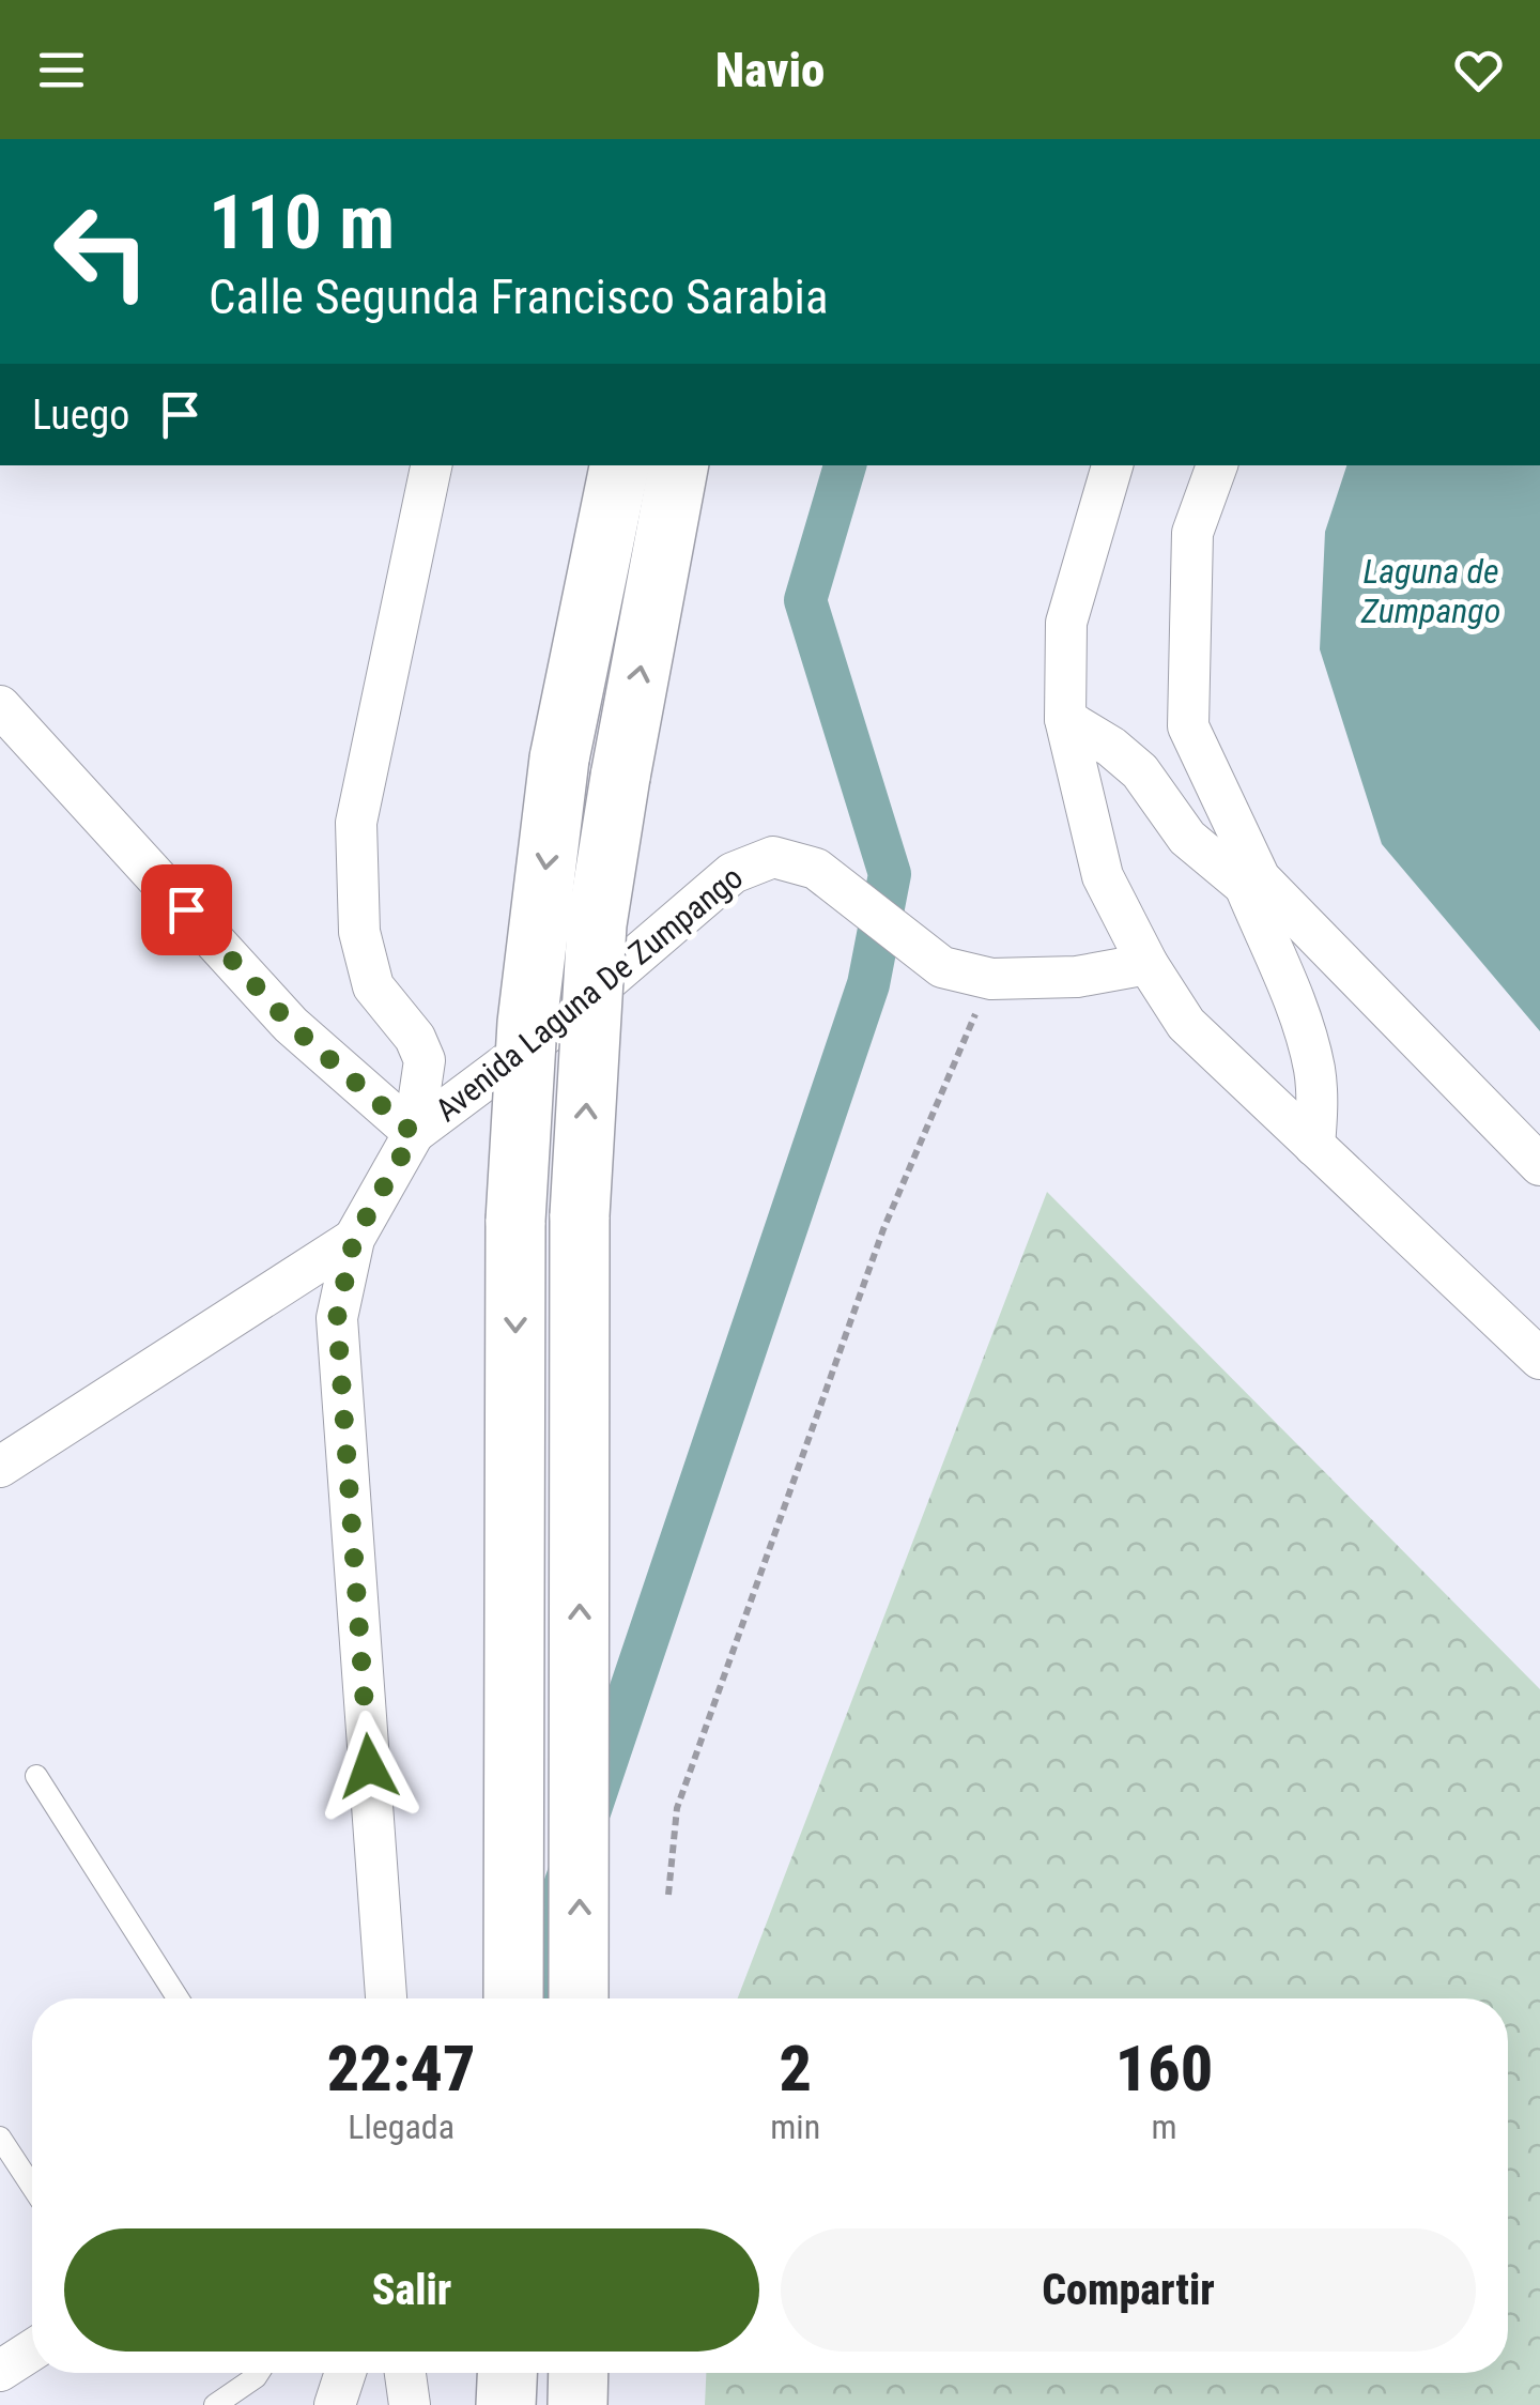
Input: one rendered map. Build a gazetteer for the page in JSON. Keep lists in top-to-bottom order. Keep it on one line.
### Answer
{"streets":{"street":["Avenida Laguna De Zumpango"]},"water":["Laguna de Zumpango"],"page":{"header":"Navio","turn":["110 m","Calle Segunda Francisco Sarabia"],"then":"Luego","eta":["22:47","Llegada","2","min","160","m"],"buttons":["Salir","Compartir"]}}
